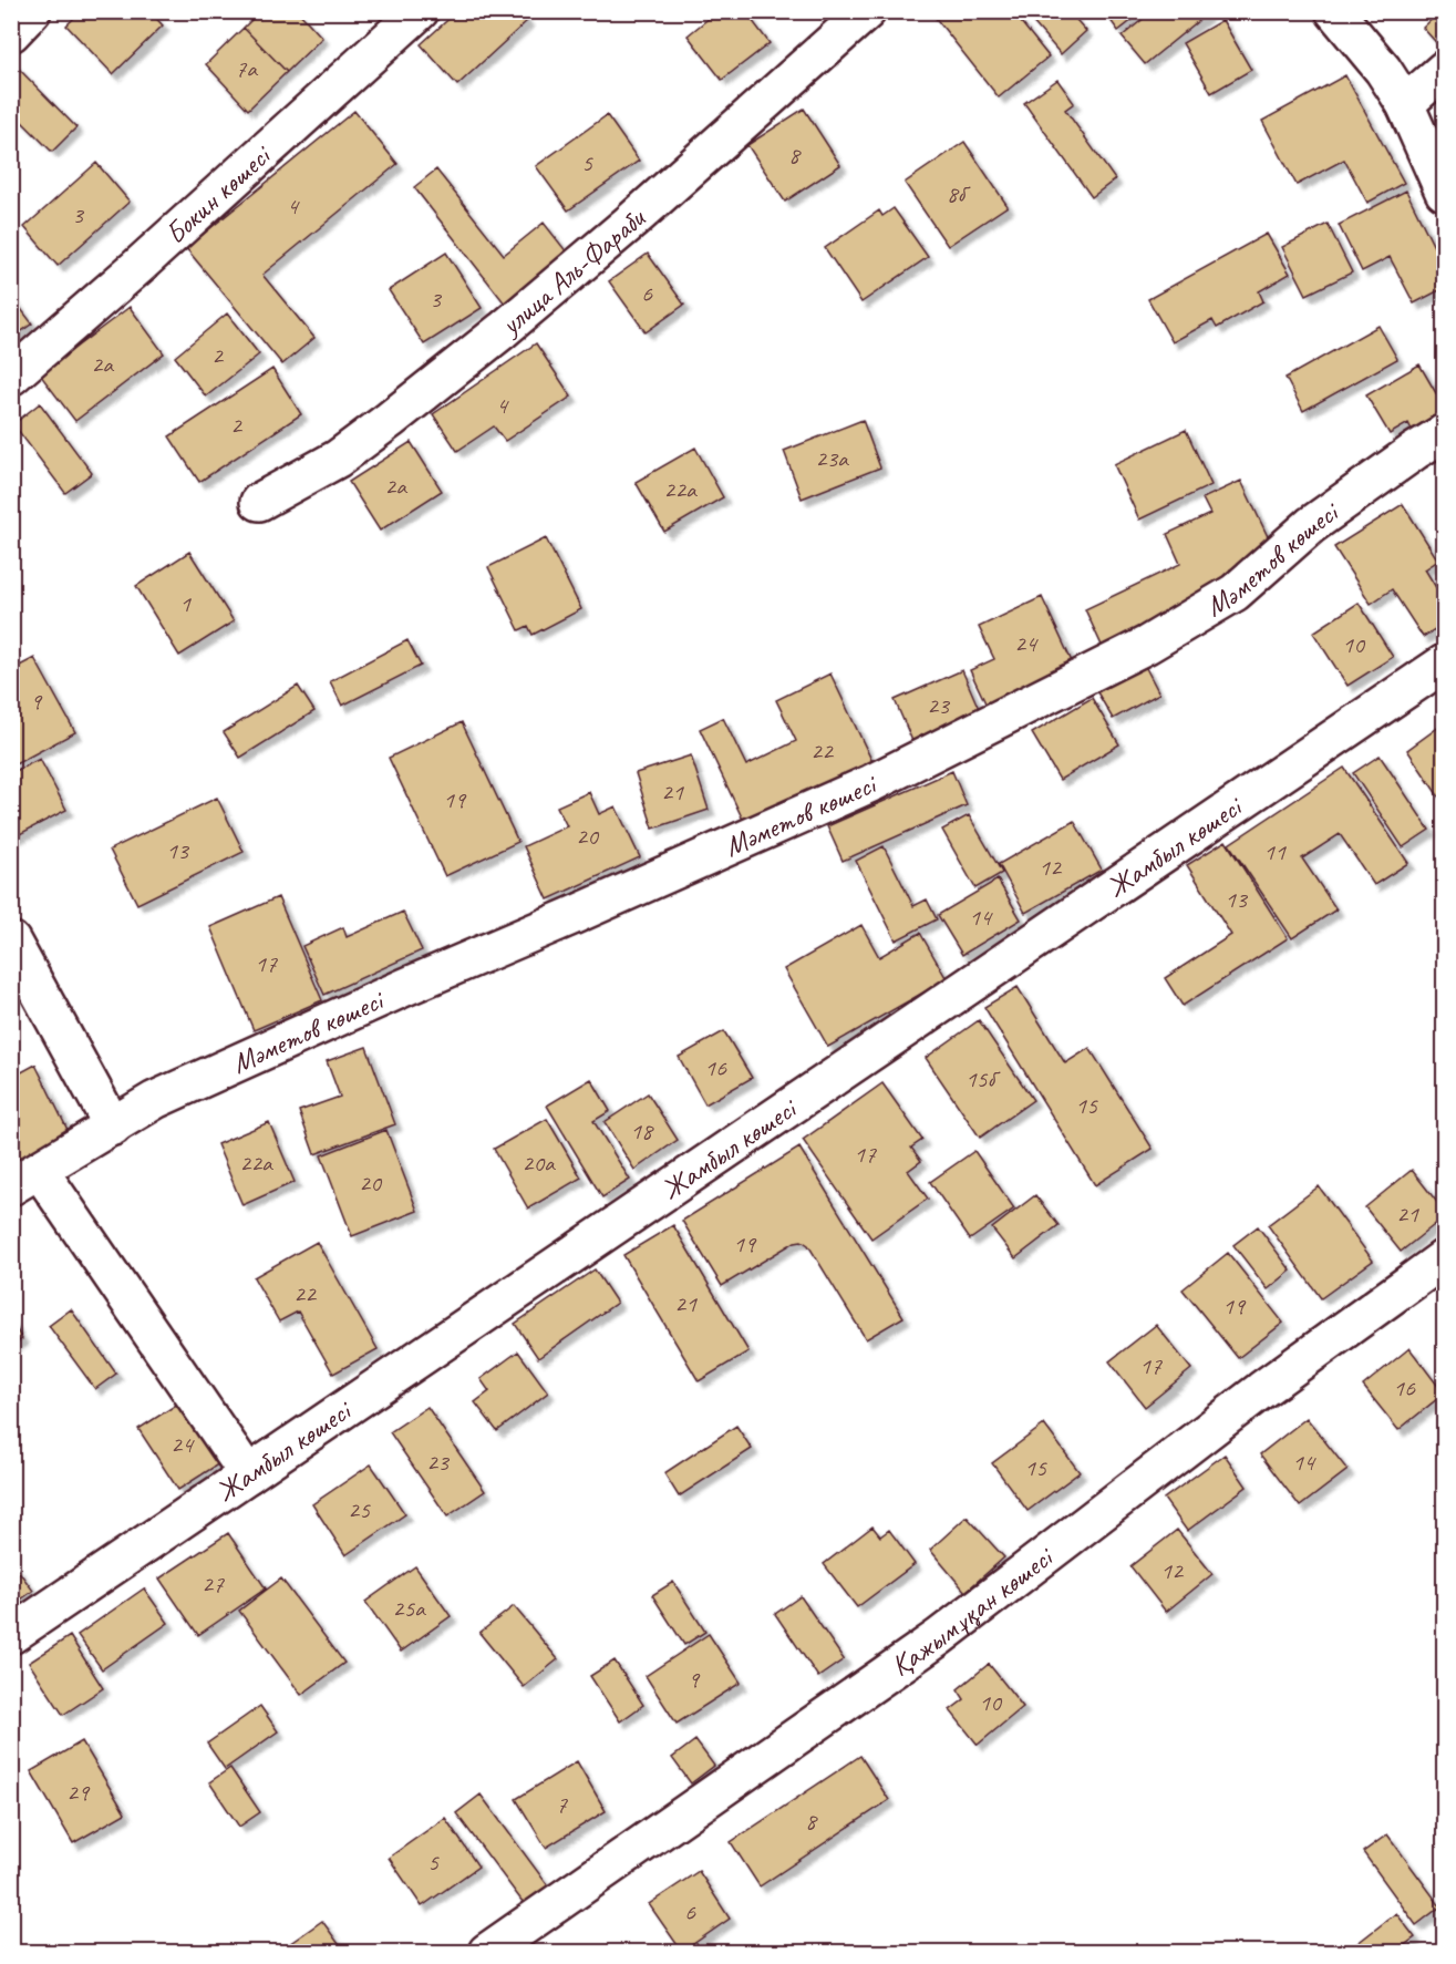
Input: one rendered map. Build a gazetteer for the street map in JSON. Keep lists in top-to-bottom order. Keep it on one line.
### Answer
{"streets":{"street":["Бокин көшесі","улица Аль-Фараби","Мәметов көшесі","Жамбыл көшесі","Қажымұқан көшесі"]},"house_numbers":["7а","8","5","8б","4","3","6","3","2","2а","4","2","23а","2а","22а","1","24","10","9","23","22","21","19","20","13","11","12","13","14","17","16","15б","15","18","17","22а","20а","20","21","19","22","21","19","17","16","24","23","14","15","25","12","27","25а","9","10","29","7","8","5","6"]}
